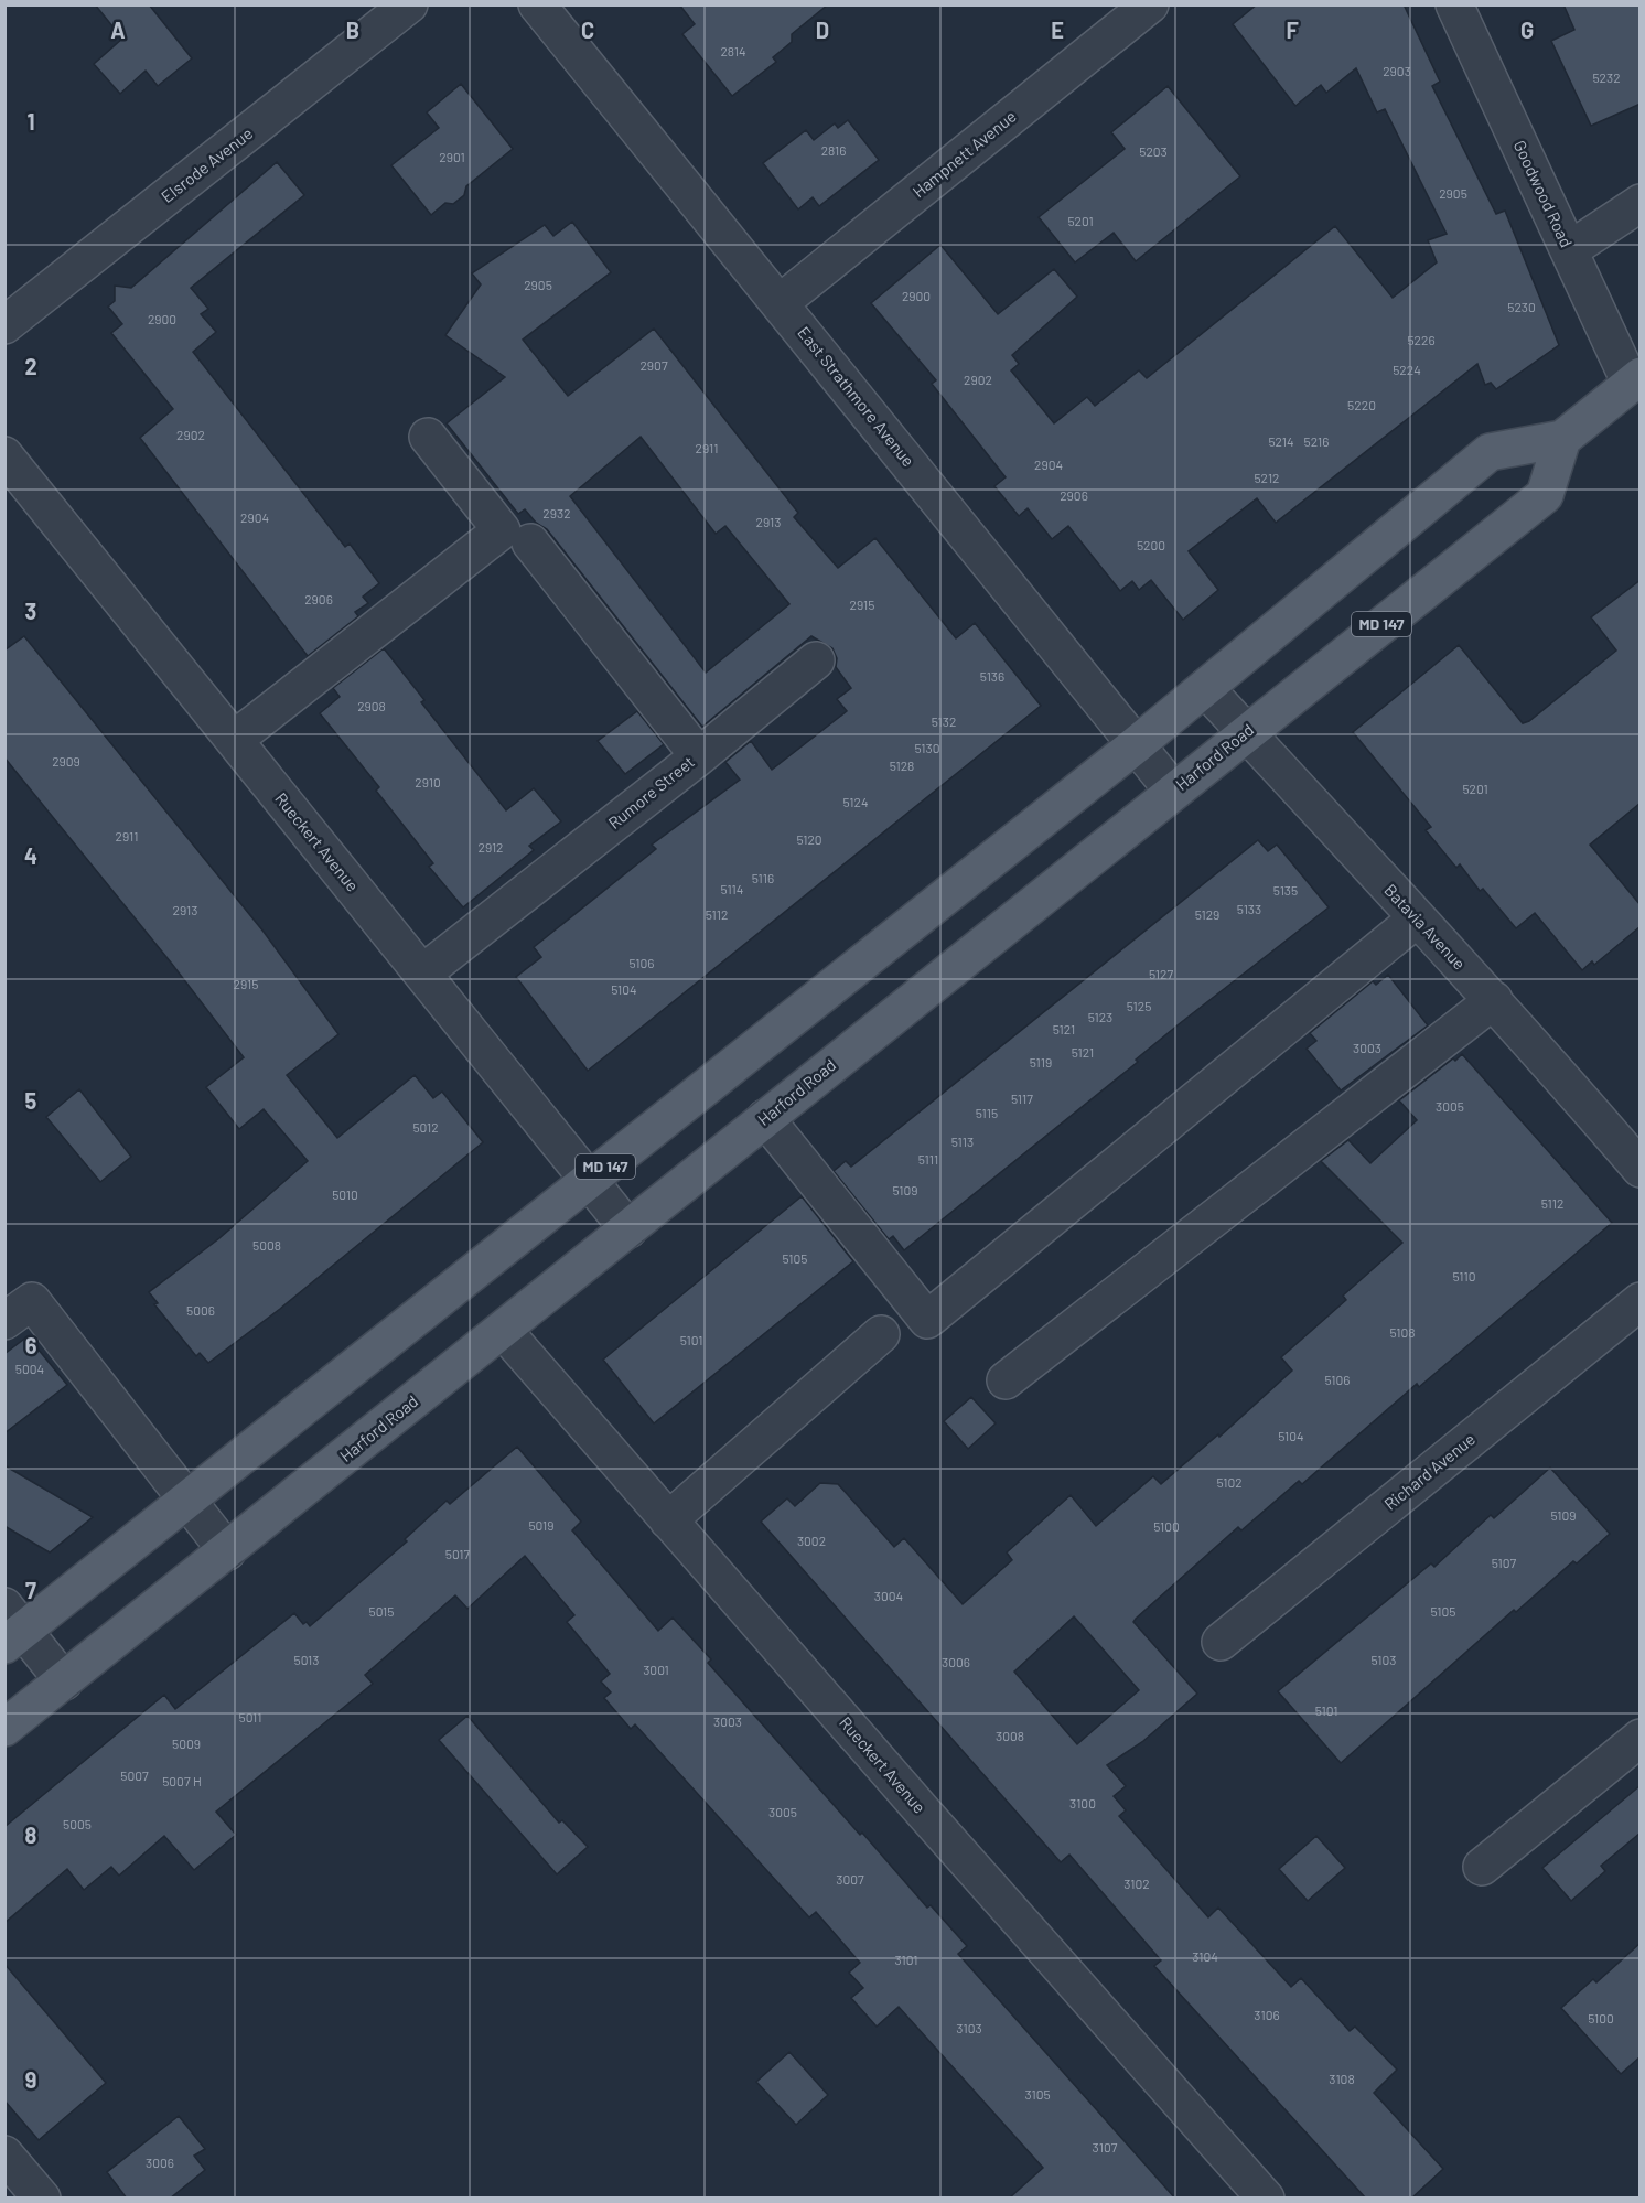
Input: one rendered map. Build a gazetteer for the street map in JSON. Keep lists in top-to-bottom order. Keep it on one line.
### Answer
{"streets":{"main road":["MD 147","Harford Road"],"street":["Hampnett Avenue","Elsrode Avenue","Goodwood Road","East Strathmore Avenue","Rumore Street","Rueckert Avenue","Batavia Avenue","Richard Avenue"]},"crossings":[["Hampnett Avenue","East Strathmore Avenue"],["Goodwood Road","MD 147"],["East Strathmore Avenue","MD 147"],["East Strathmore Avenue","Harford Road"],["MD 147","Harford Road"],["MD 147","Rueckert Avenue"],["MD 147","Batavia Avenue"],["Harford Road","Rueckert Avenue"],["Harford Road","Batavia Avenue"],["Rumore Street","Rueckert Avenue"]],"house_numbers":["2814","2903","5232","2816","5203","2901","2905","5201","2905","2900","5230","2900","5226","2907","5224","2902","5220","2902","5214","5216","2911","2904","5212","2906","2932","2904","2913","5200","2906","2915","5136","2908","5132","5130","2909","5128","2910","5201","5124","2911","5120","2912","5116","5114","5135","5133","2913","5112","5129","5106","5127","2915","5104","5125","5123","5121","3003","5121","5119","5117","3005","5115","5012","5113","5111","5109","5010","5112","5008","5105","5110","5006","5108","5101","5004","5106","5104","5102","5109","5019","5100","3002","5017","5107","3004","5015","5105","5013","5103","3006","3001","5101","5011","3003","3008","5009","5007","5007 H","3100","3005","5005","3007","3102","3104","3101","3106","5100","3103","3108","3105","3107","3006"],"grid":{"columns":["A","B","C","D","E","F","G"],"rows":["1","2","3","4","5","6","7","8","9"]}}
